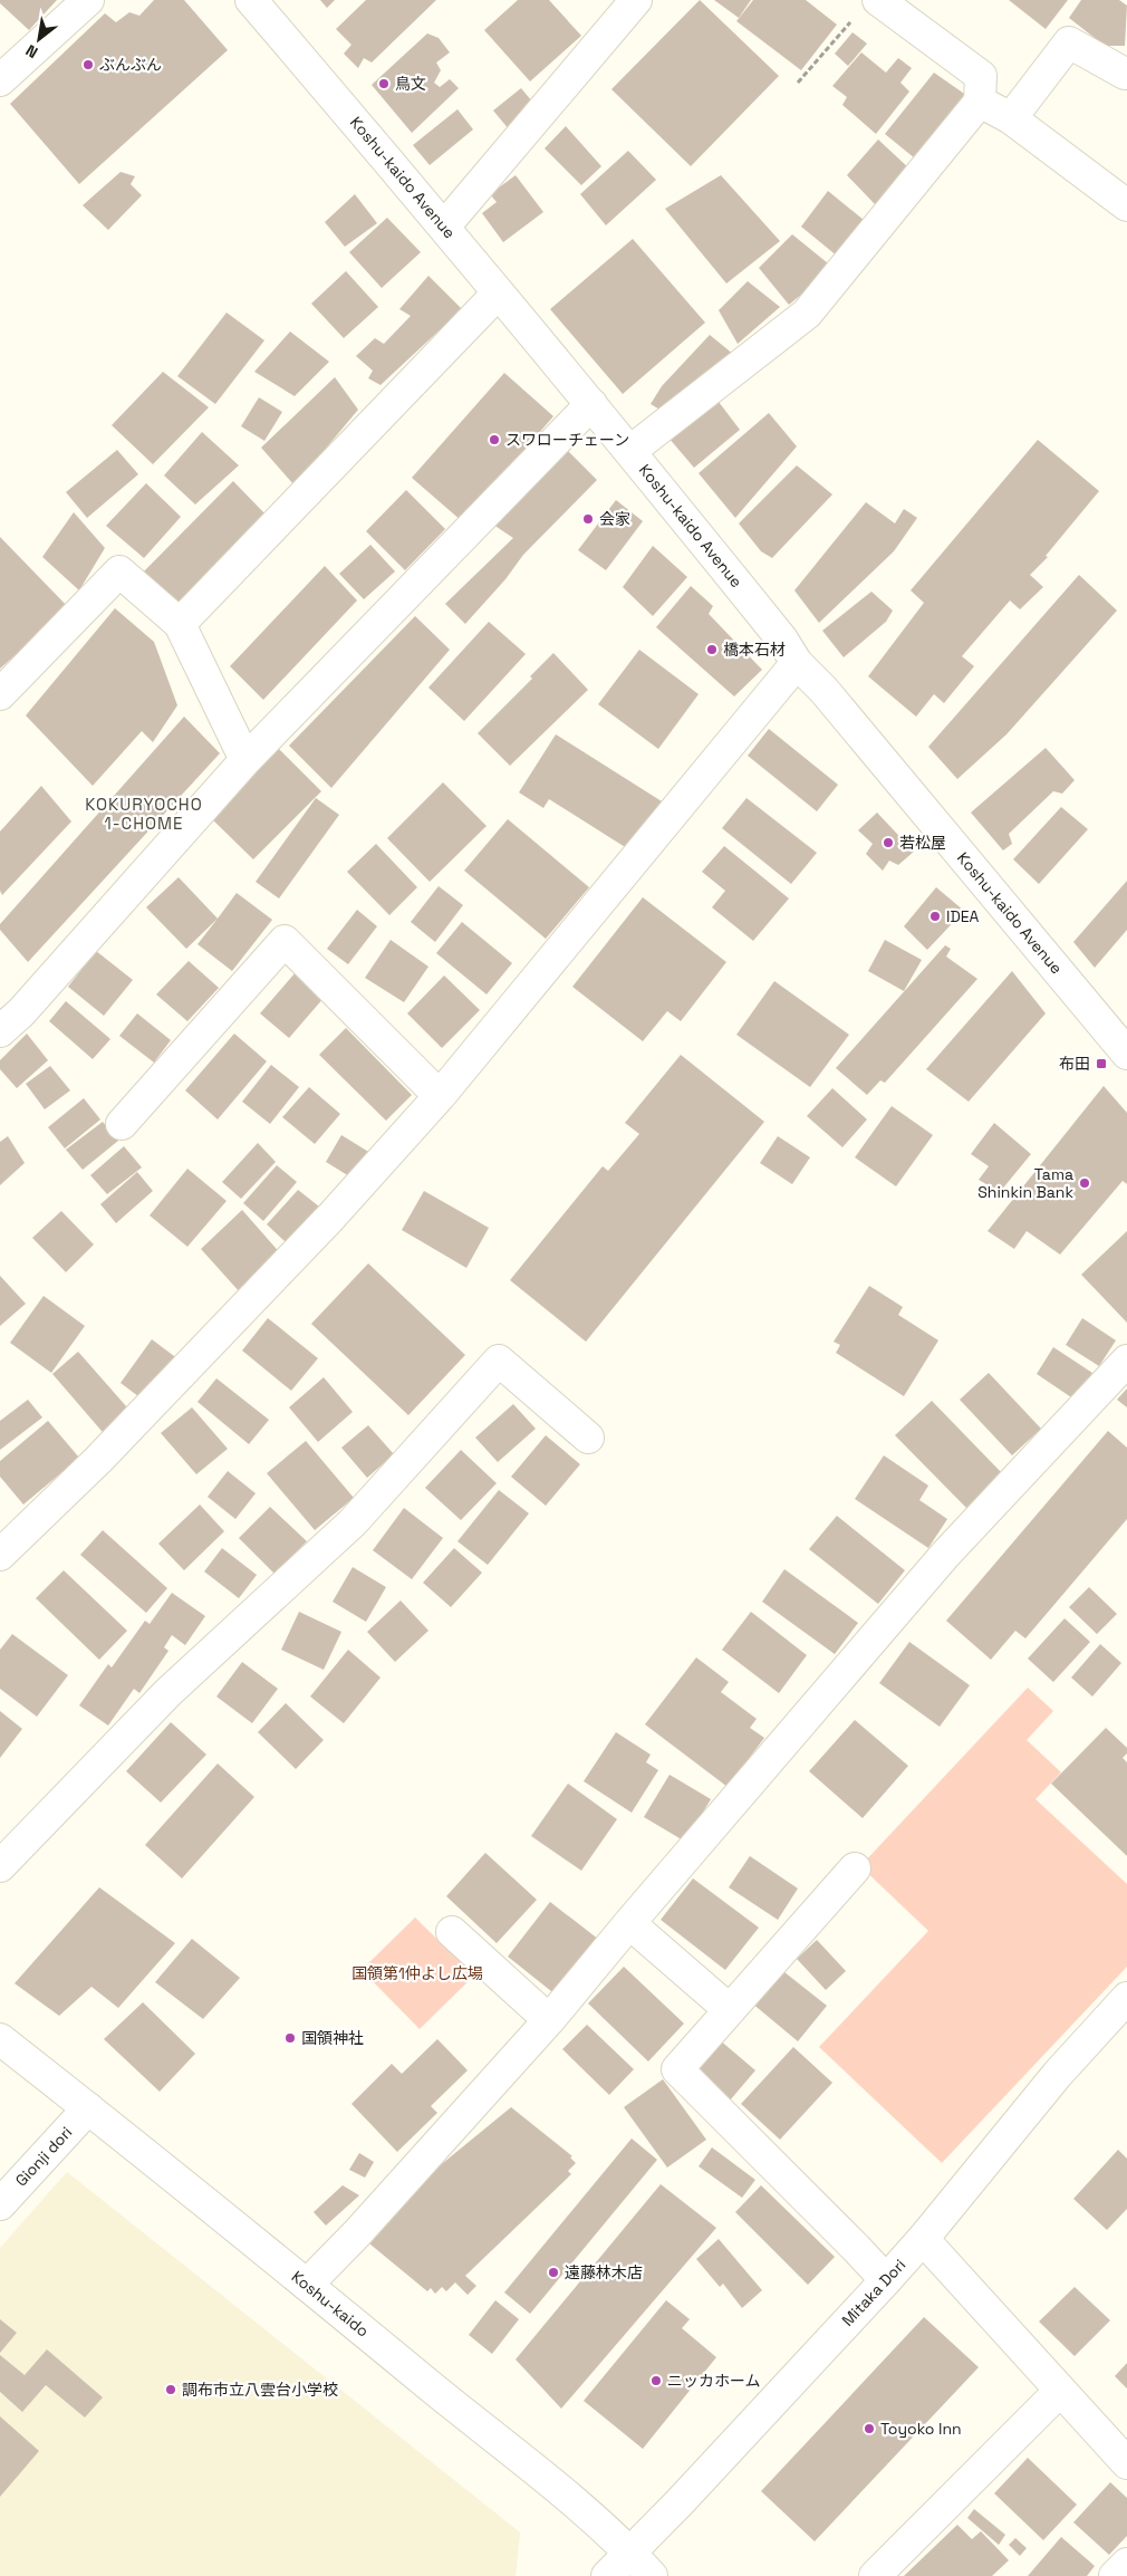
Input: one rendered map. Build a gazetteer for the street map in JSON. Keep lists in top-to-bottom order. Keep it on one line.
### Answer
{"streets":{"main road":["Koshu-kaido Avenue","Gionji dori","Mitaka Dori","Koshu-kaido"]},"crossings":[["Gionji dori","Koshu-kaido"],["Mitaka Dori","Koshu-kaido"]],"districts":["KOKURYOCHO 1-CHOME"],"parks":["国領第1仲よし広場"],"places":{"other":["ぶんぶん","鳥文","スワローチェーン","会家","橋本石材","若松屋","IDEA","Tama Shinkin Bank","国領神社","遠藤林木店","ニッカホーム","調布市立八雲台小学校","Toyoko Inn"],"transit":["布田"]},"north":"bottom left"}
